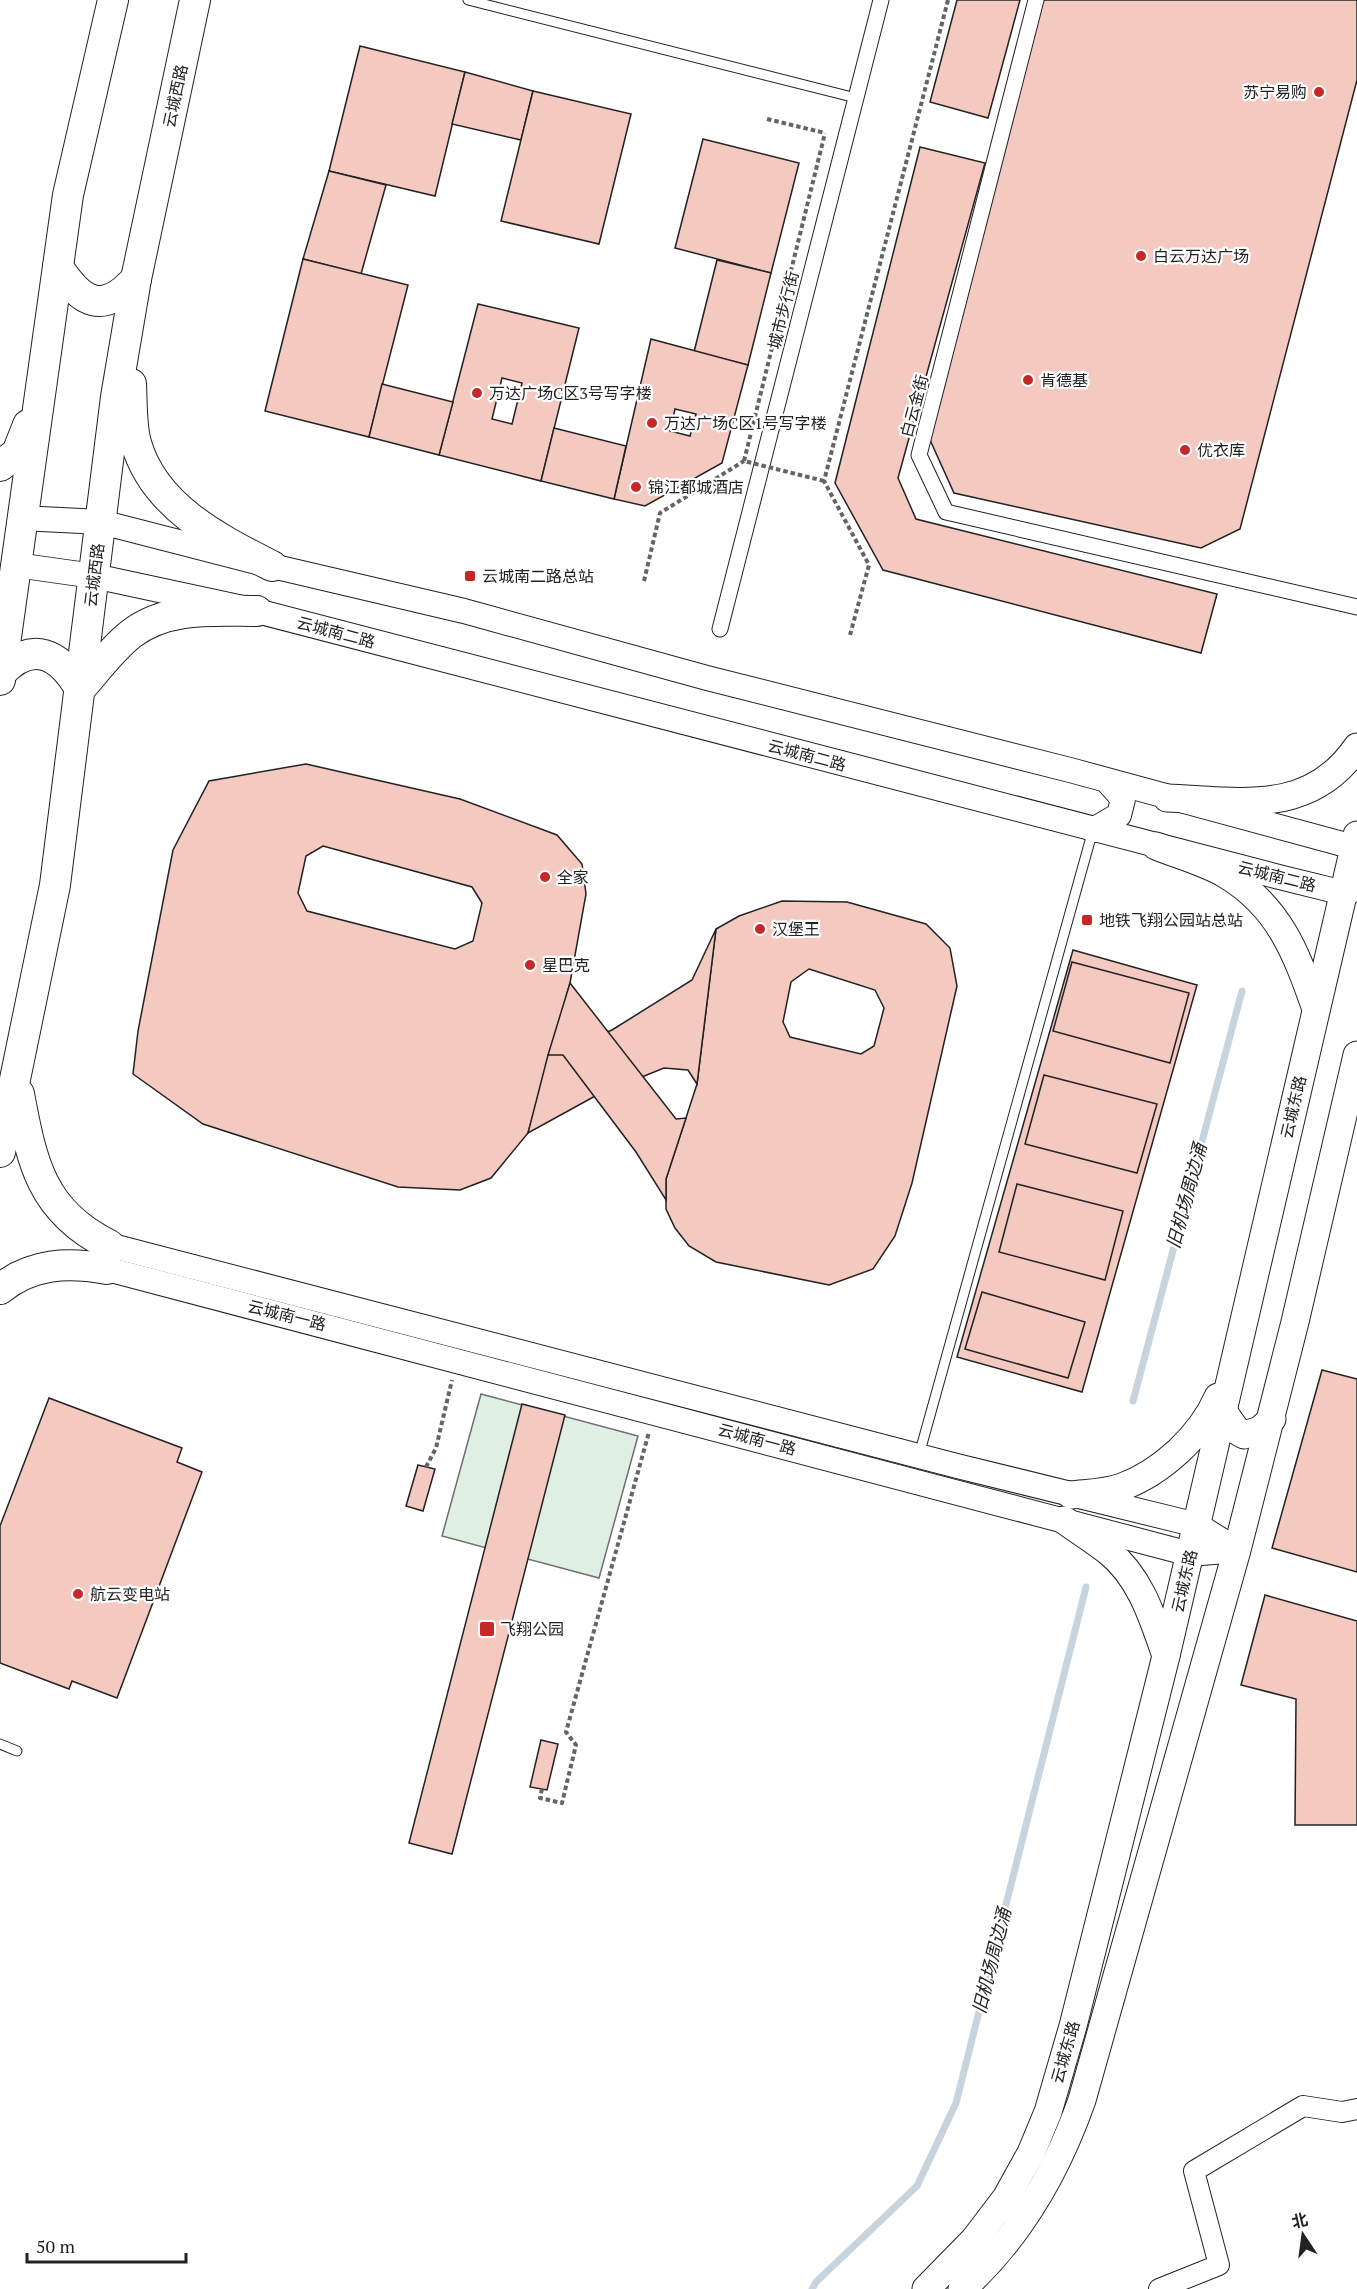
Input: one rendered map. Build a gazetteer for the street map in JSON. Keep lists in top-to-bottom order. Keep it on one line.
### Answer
{"streets":{"main road":["云城西路","云城东路"],"street":["城市步行街","白云金街","云城南二路","云城南一路"]},"crossings":[["云城西路","云城南二路"],["云城南二路","云城东路"],["云城东路","云城南一路"]],"water":["旧机场周边涌"],"places":{"other":["苏宁易购","白云万达广场","肯德基","万达广场C区3号写字楼","万达广场C区1号写字楼","优衣库","锦江都城酒店","全家","汉堡王","星巴克","航云变电站"],"transit":["云城南二路总站","地铁飞翔公园站总站","飞翔公园"]},"scale_bar":"50 m","north":"top"}
